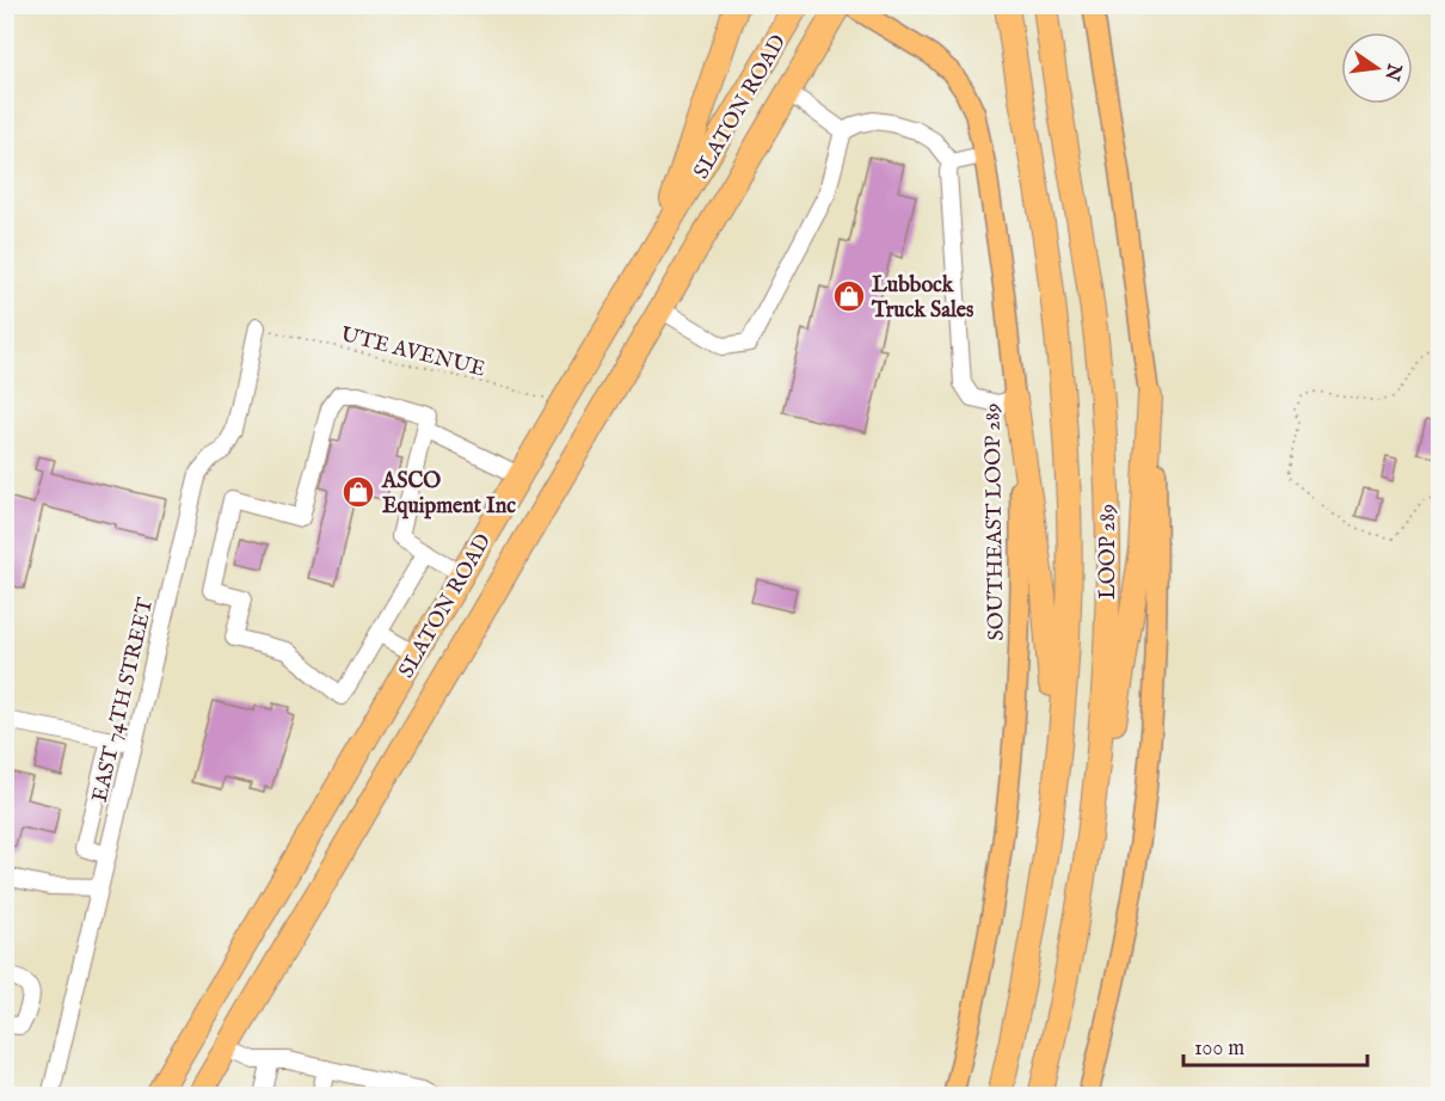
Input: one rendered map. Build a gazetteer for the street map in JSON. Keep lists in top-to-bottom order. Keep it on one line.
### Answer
{"streets":{"highway":["SLATON ROAD","LOOP 289"],"main road":["SOUTHEAST LOOP 289"],"street":["EAST 74TH STREET"],"path":["UTE AVENUE"]},"crossings":[["SLATON ROAD","UTE AVENUE"],["UTE AVENUE","EAST 74TH STREET"]],"places":{"shop":["Lubbock Truck Sales","ASCO Equipment Inc"]},"scale_bar":"100 m","north":"right"}
